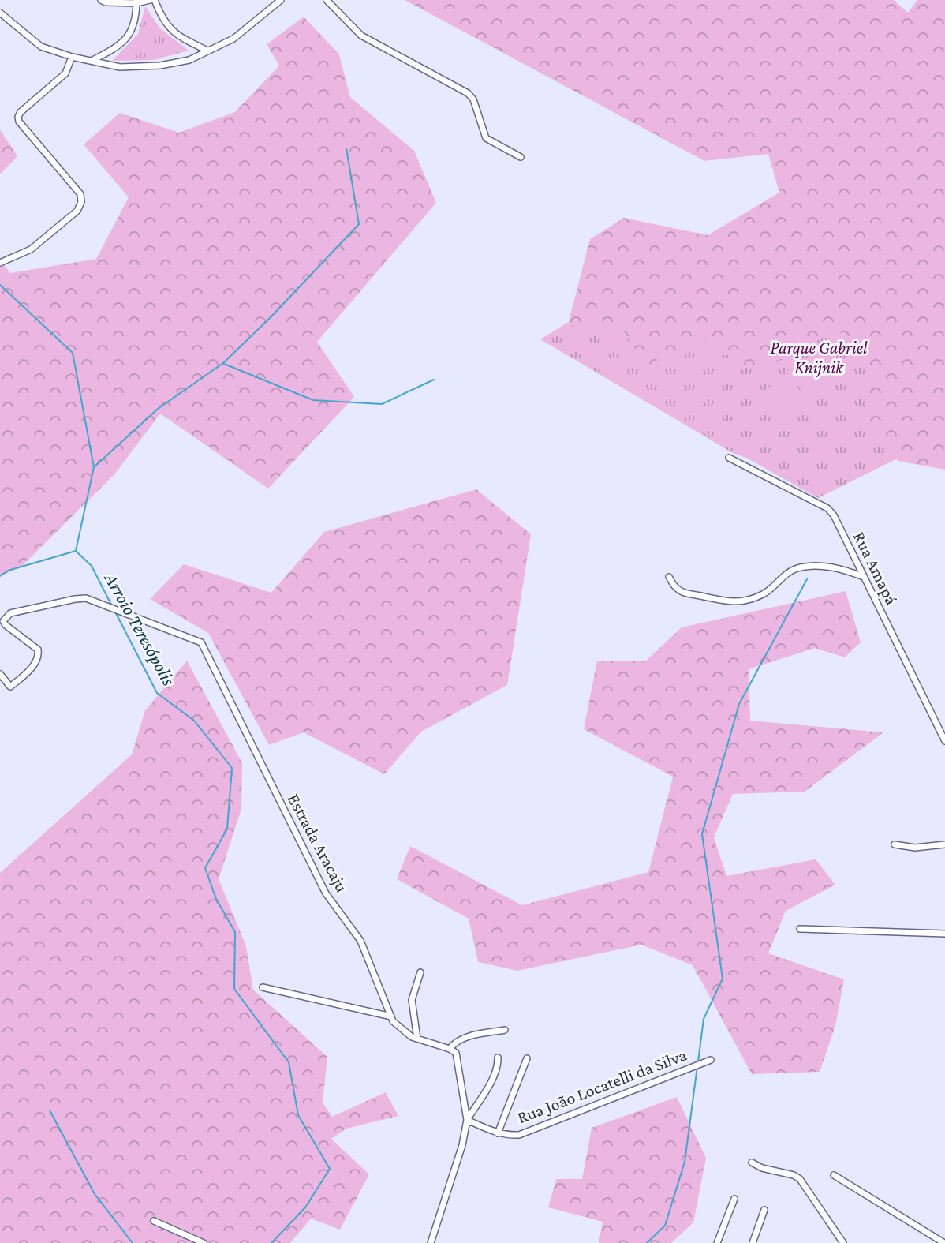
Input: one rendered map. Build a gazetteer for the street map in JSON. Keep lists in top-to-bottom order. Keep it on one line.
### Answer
{"streets":{"street":["Rua Amapá","Estrada Aracaju","Rua João Locatelli da Silva"]},"water":["Arroio Teresópolis"],"parks":["Parque Gabriel Knijnik"]}
